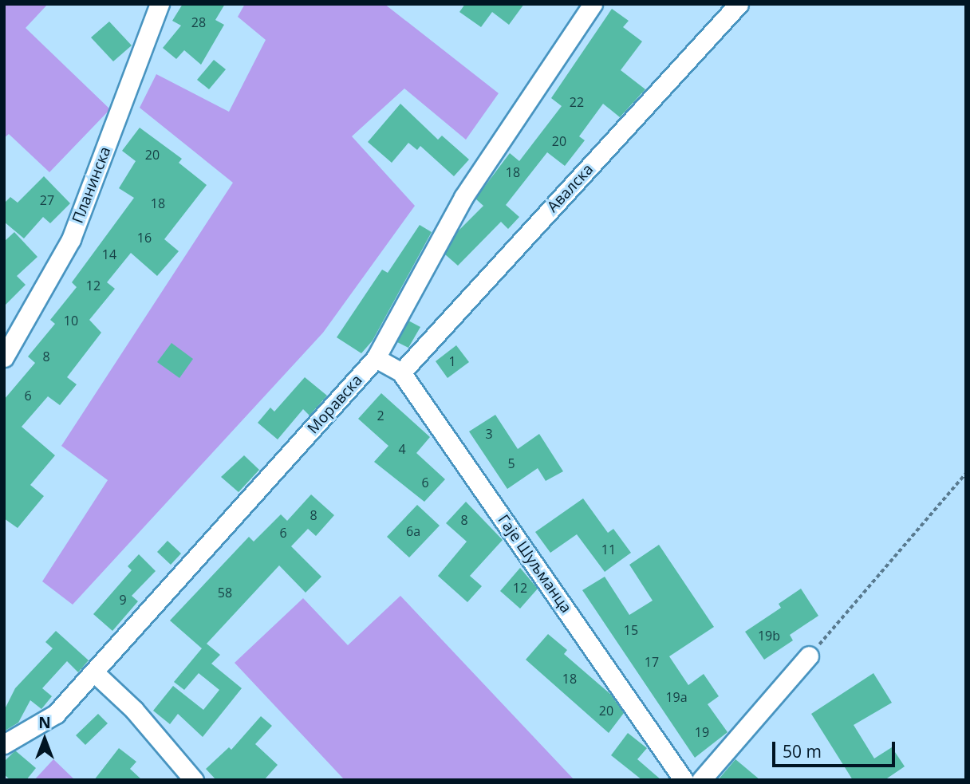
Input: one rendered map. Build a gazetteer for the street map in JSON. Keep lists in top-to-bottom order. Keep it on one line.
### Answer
{"streets":{"street":["Планинска","Авалска","Моравска","Гаје Шуљманца"]},"crossings":[["Авалска","Гаје Шуљманца"],["Моравска","Гаје Шуљманца"]],"house_numbers":["28","22","20","20","18","27","18","16","14","12","10","8","1","6","2","3","4","5","6","8","8","6a","6","11","12","58","9","15","19b","17","18","19a","20","19"],"scale_bar":"50 m","north":"top"}
